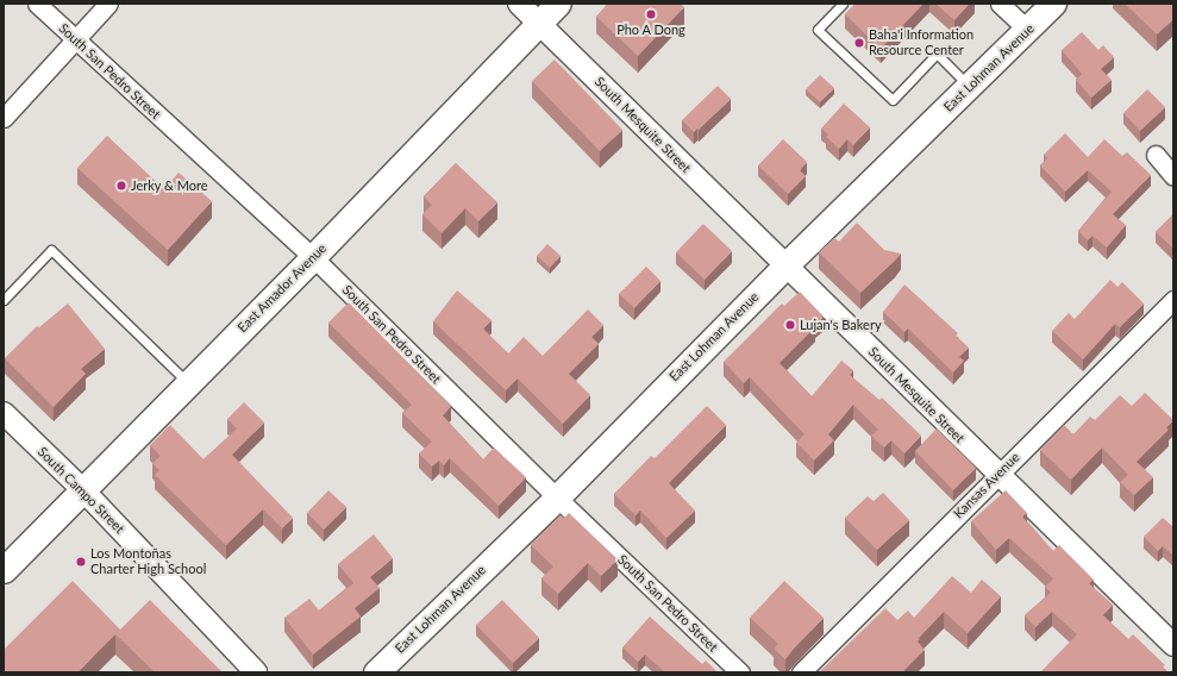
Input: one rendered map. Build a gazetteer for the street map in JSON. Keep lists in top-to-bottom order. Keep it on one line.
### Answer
{"streets":{"main road":["East Lohman Avenue","East Amador Avenue"],"street":["South San Pedro Street","South Mesquite Street","Kansas Avenue","South Campo Street"]},"crossings":[["East Lohman Avenue","South San Pedro Street"],["East Lohman Avenue","South Mesquite Street"],["South San Pedro Street","East Amador Avenue"],["South Mesquite Street","East Amador Avenue"],["South Mesquite Street","Kansas Avenue"],["East Amador Avenue","South Campo Street"]],"places":["Pho A Dong","Baha'i Information Resource Center","Jerky & More","Lujan's Bakery","Los Montoñas Charter High School"]}
